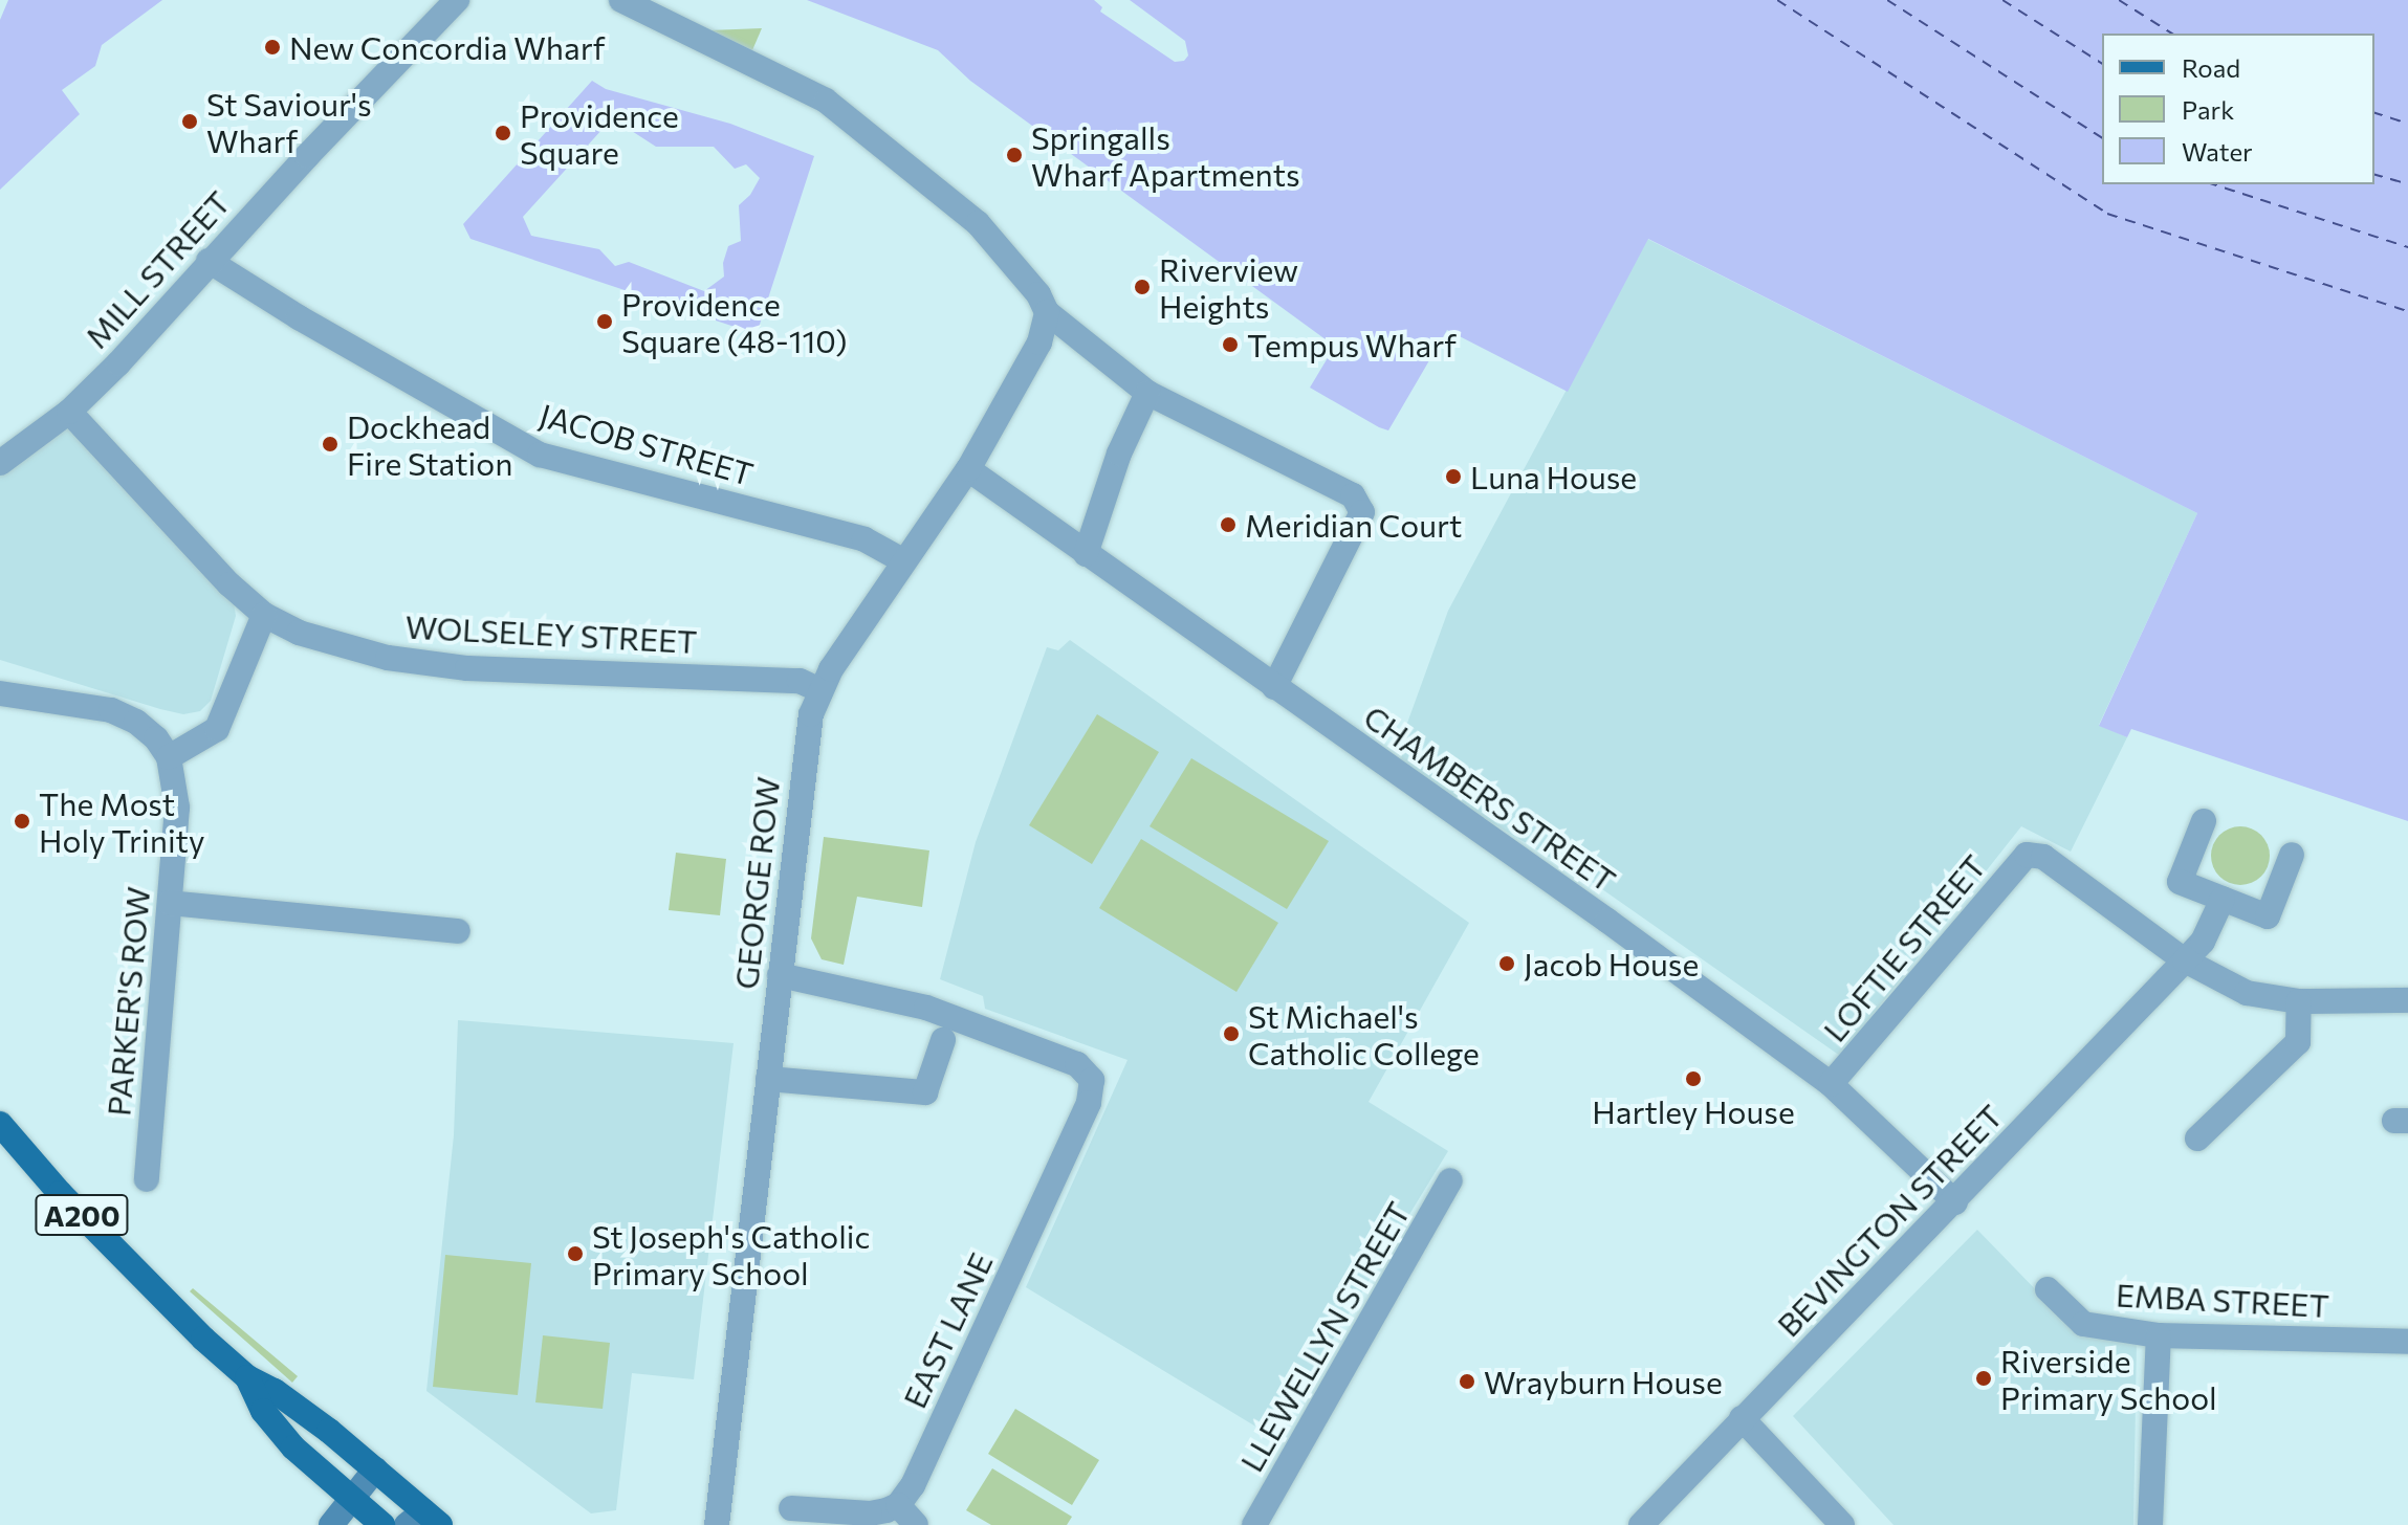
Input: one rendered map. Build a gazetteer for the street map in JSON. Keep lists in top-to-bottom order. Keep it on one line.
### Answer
{"streets":{"main road":["A200"],"street":["MILL STREET","JACOB STREET","WOLSELEY STREET","CHAMBERS STREET","GEORGE ROW","LOFTIE STREET","PARKER'S ROW","BEVINGTON STREET","EMBA STREET","EAST LANE","LLEWELLYN STREET"]},"crossings":[["MILL STREET","JACOB STREET"],["MILL STREET","WOLSELEY STREET"],["JACOB STREET","GEORGE ROW"],["WOLSELEY STREET","GEORGE ROW"],["CHAMBERS STREET","GEORGE ROW"],["CHAMBERS STREET","LOFTIE STREET"],["CHAMBERS STREET","BEVINGTON STREET"],["GEORGE ROW","EAST LANE"],["LOFTIE STREET","BEVINGTON STREET"]],"places":["New Concordia Wharf","St Saviour's Wharf","Providence Square","Springalls Wharf Apartments","Riverview Heights","Providence Square (48-110)","Tempus Wharf","Dockhead Fire Station","Luna House","Meridian Court","The Most Holy Trinity","Jacob House","St Michael's Catholic College","Hartley House","St Joseph's Catholic Primary School","Riverside Primary School","Wrayburn House"],"legend":["Road","Park","Water"]}
